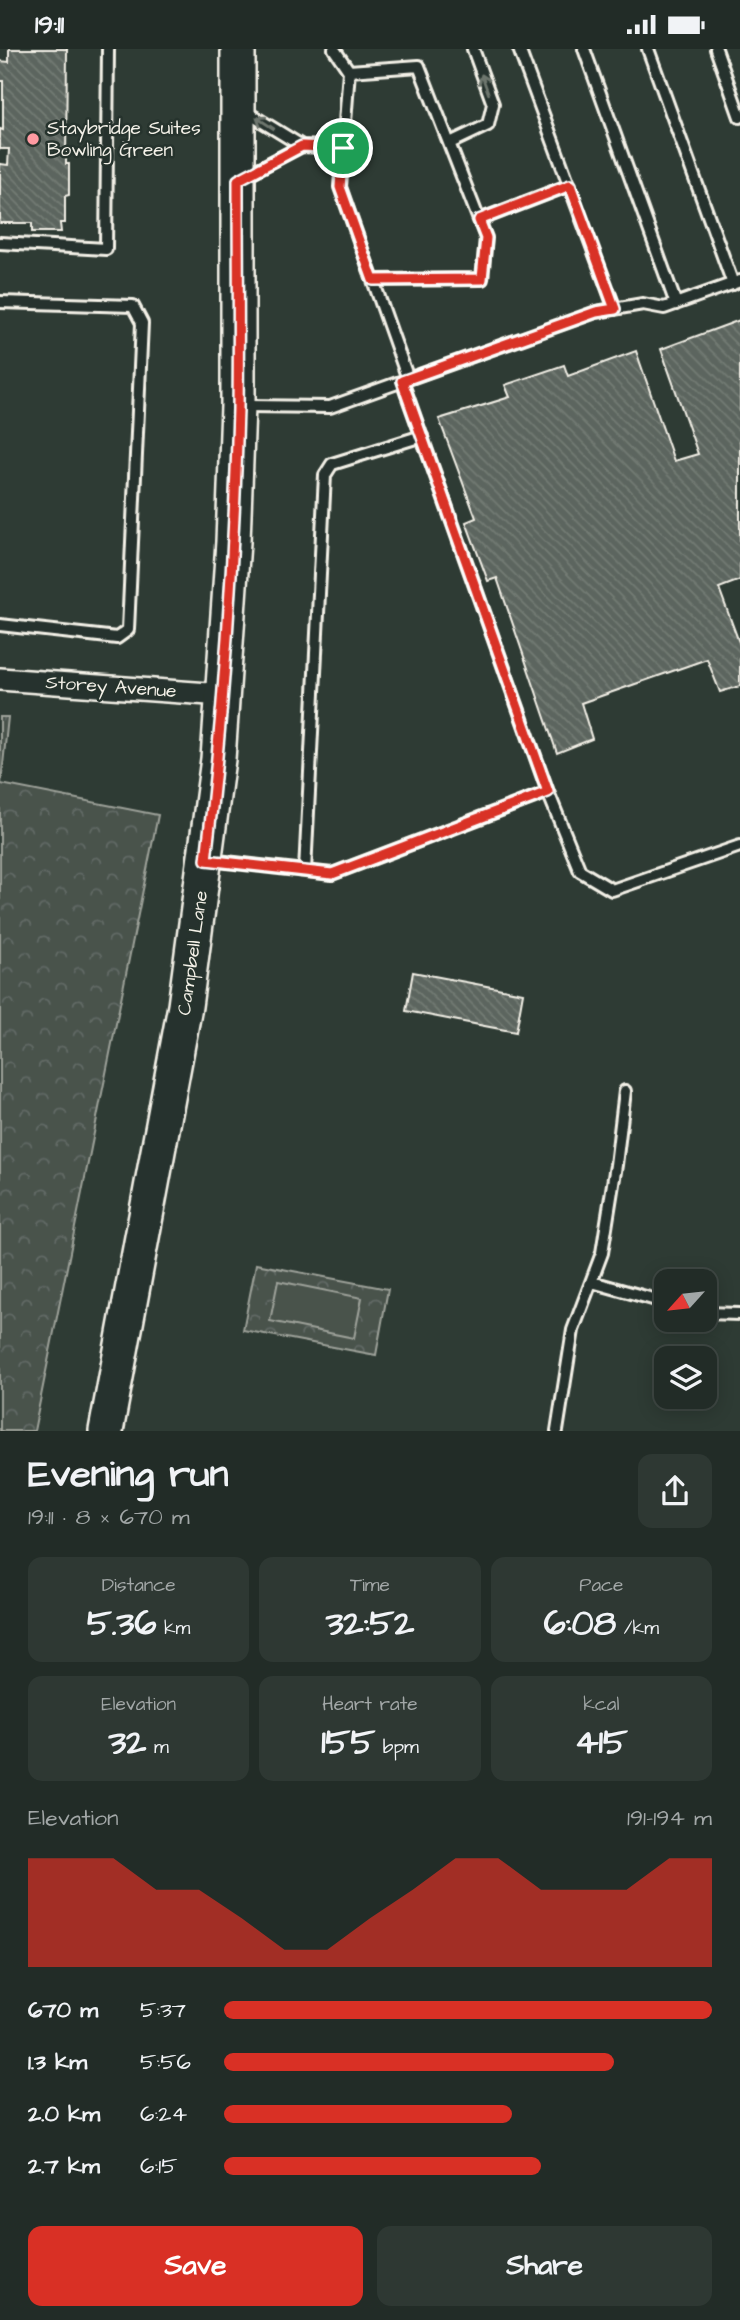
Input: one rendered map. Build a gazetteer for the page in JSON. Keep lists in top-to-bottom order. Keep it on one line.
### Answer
{"streets":{"main road":["Campbell Lane"],"street":["Storey Avenue"]},"crossings":[["Storey Avenue","Campbell Lane"]],"places":["Staybridge Suites Bowling Green"],"north":"bottom left","page":{"status":"19:11","heading":["Evening run","19:11 · 8 × 670 m"],"stats":[["Distance","5.36 km"],["Time","32:52"],["Pace","6:08 /km"],["Elevation","32 m"],["Heart rate","155 bpm"],["kcal","415"]],"chart":["Elevation","191–194 m"],"list":[{"name":"670 m","note":"5:37"},{"name":"1.3 km","note":"5:56"},{"name":"2.0 km","note":"6:24"},{"name":"2.7 km","note":"6:15"}],"buttons":["Save","Share"]}}
